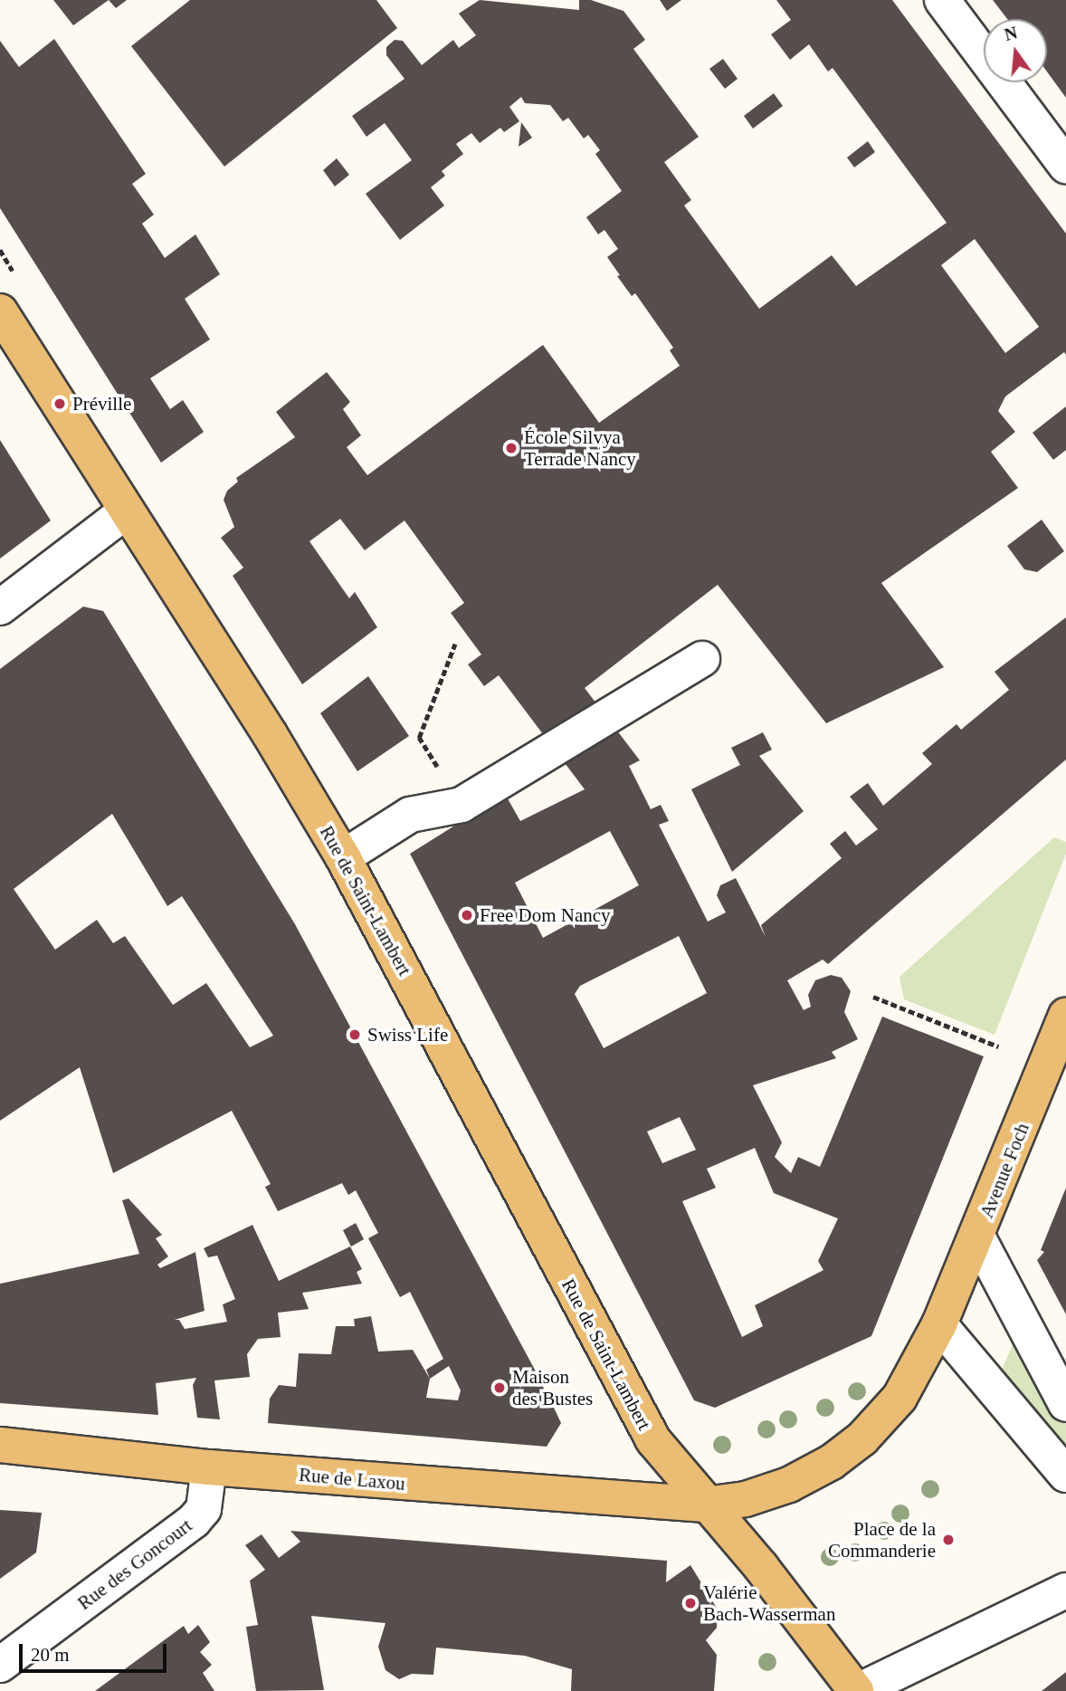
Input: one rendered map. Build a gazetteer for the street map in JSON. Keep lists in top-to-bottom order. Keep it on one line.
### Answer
{"streets":{"main road":["Rue de Saint-Lambert","Avenue Foch","Rue de Laxou"],"street":["Rue des Goncourt"]},"crossings":[["Rue de Saint-Lambert","Rue de Laxou"],["Rue de Laxou","Rue des Goncourt"]],"places":["Préville","École Silvya Terrade Nancy","Free Dom Nancy","Swiss Life","Maison des Bustes","Place de la Commanderie","Valérie Bach-Wasserman"],"scale_bar":"20 m","north":"top"}
